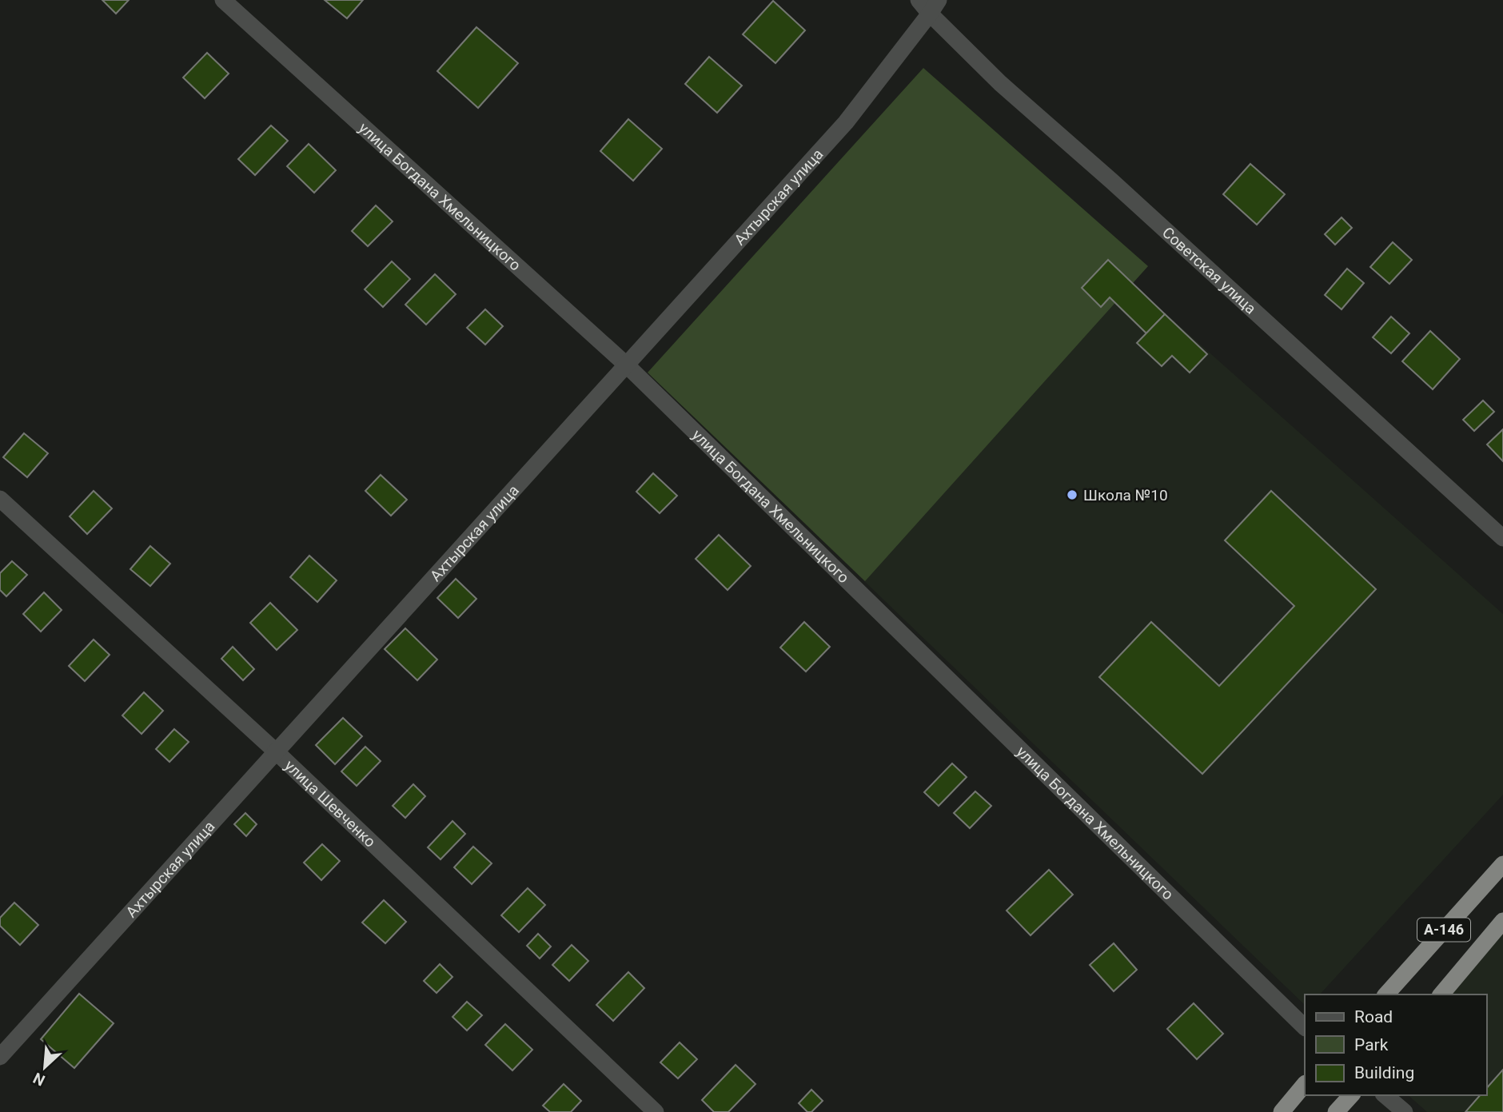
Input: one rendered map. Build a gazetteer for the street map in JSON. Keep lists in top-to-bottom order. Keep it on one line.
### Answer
{"streets":{"highway":["А-146"],"street":["улица Богдана Хмельницкого","Ахтырская улица","Советская улица","улица Шевченко"]},"crossings":[["улица Богдана Хмельницкого","Ахтырская улица"],["Ахтырская улица","Советская улица"],["Ахтырская улица","улица Шевченко"]],"places":["Школа №10"],"legend":["Road","Park","Building"],"north":"bottom left"}
